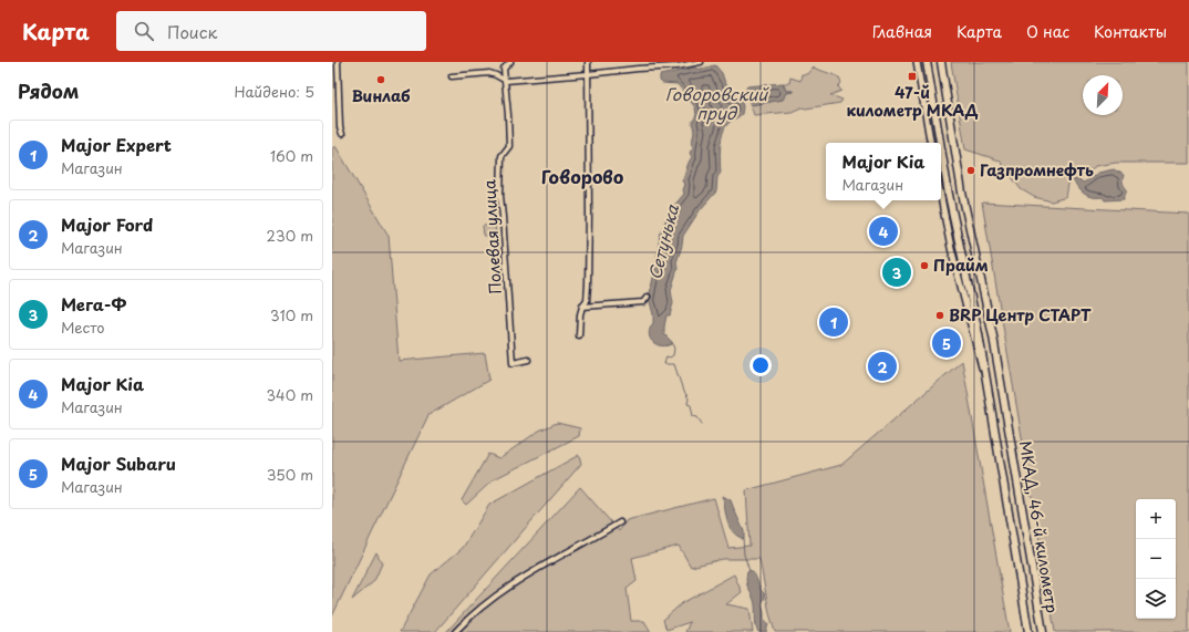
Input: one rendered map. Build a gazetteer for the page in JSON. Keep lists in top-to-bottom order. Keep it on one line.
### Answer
{"streets":{"highway":["МКАД, 46-й километр"],"street":["Полевая улица"]},"districts":["Говорово"],"water":["Говоровский пруд","Сетунька"],"places":{"transit":["47-й километр МКАД"],"other":["Винлаб","Газпромнефть","Прайм","BRP Центр СТАРТ"]},"north":"top right","page":{"header":"Карта","search":"Поиск","nav":["Главная","Карта","О нас","Контакты"],"heading":["Рядом","Найдено: 5"],"list":[{"mark":"1","name":"Major Expert","note":"Магазин","value":"160 m"},{"mark":"2","name":"Major Ford","note":"Магазин","value":"230 m"},{"mark":"3","name":"Мега-Ф","note":"Место","value":"310 m"},{"mark":"4","name":"Major Kia","note":"Магазин","value":"340 m"},{"mark":"5","name":"Major Subaru","note":"Магазин","value":"350 m"}],"popup":["Major Kia","Магазин"],"pins":["4","3","1","5","2"],"map_buttons":["+","−"]}}
